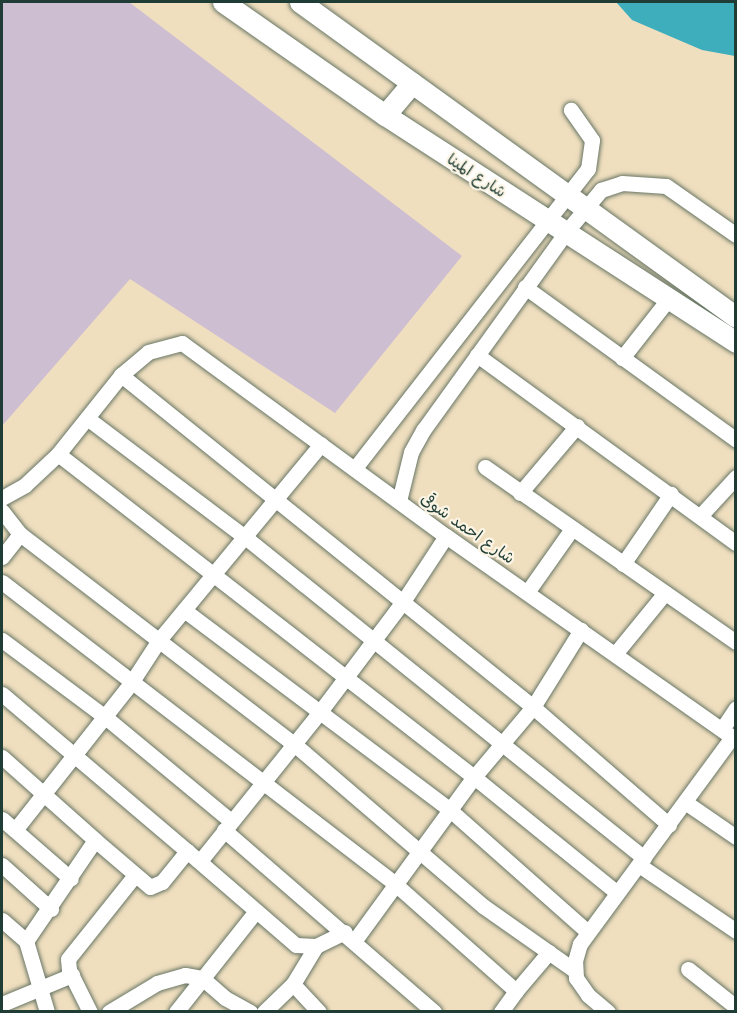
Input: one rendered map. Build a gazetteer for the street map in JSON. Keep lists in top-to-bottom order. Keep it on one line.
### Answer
{"streets":{"main road":["شارع المينا"],"street":["شارع احمد شوقى"]}}
